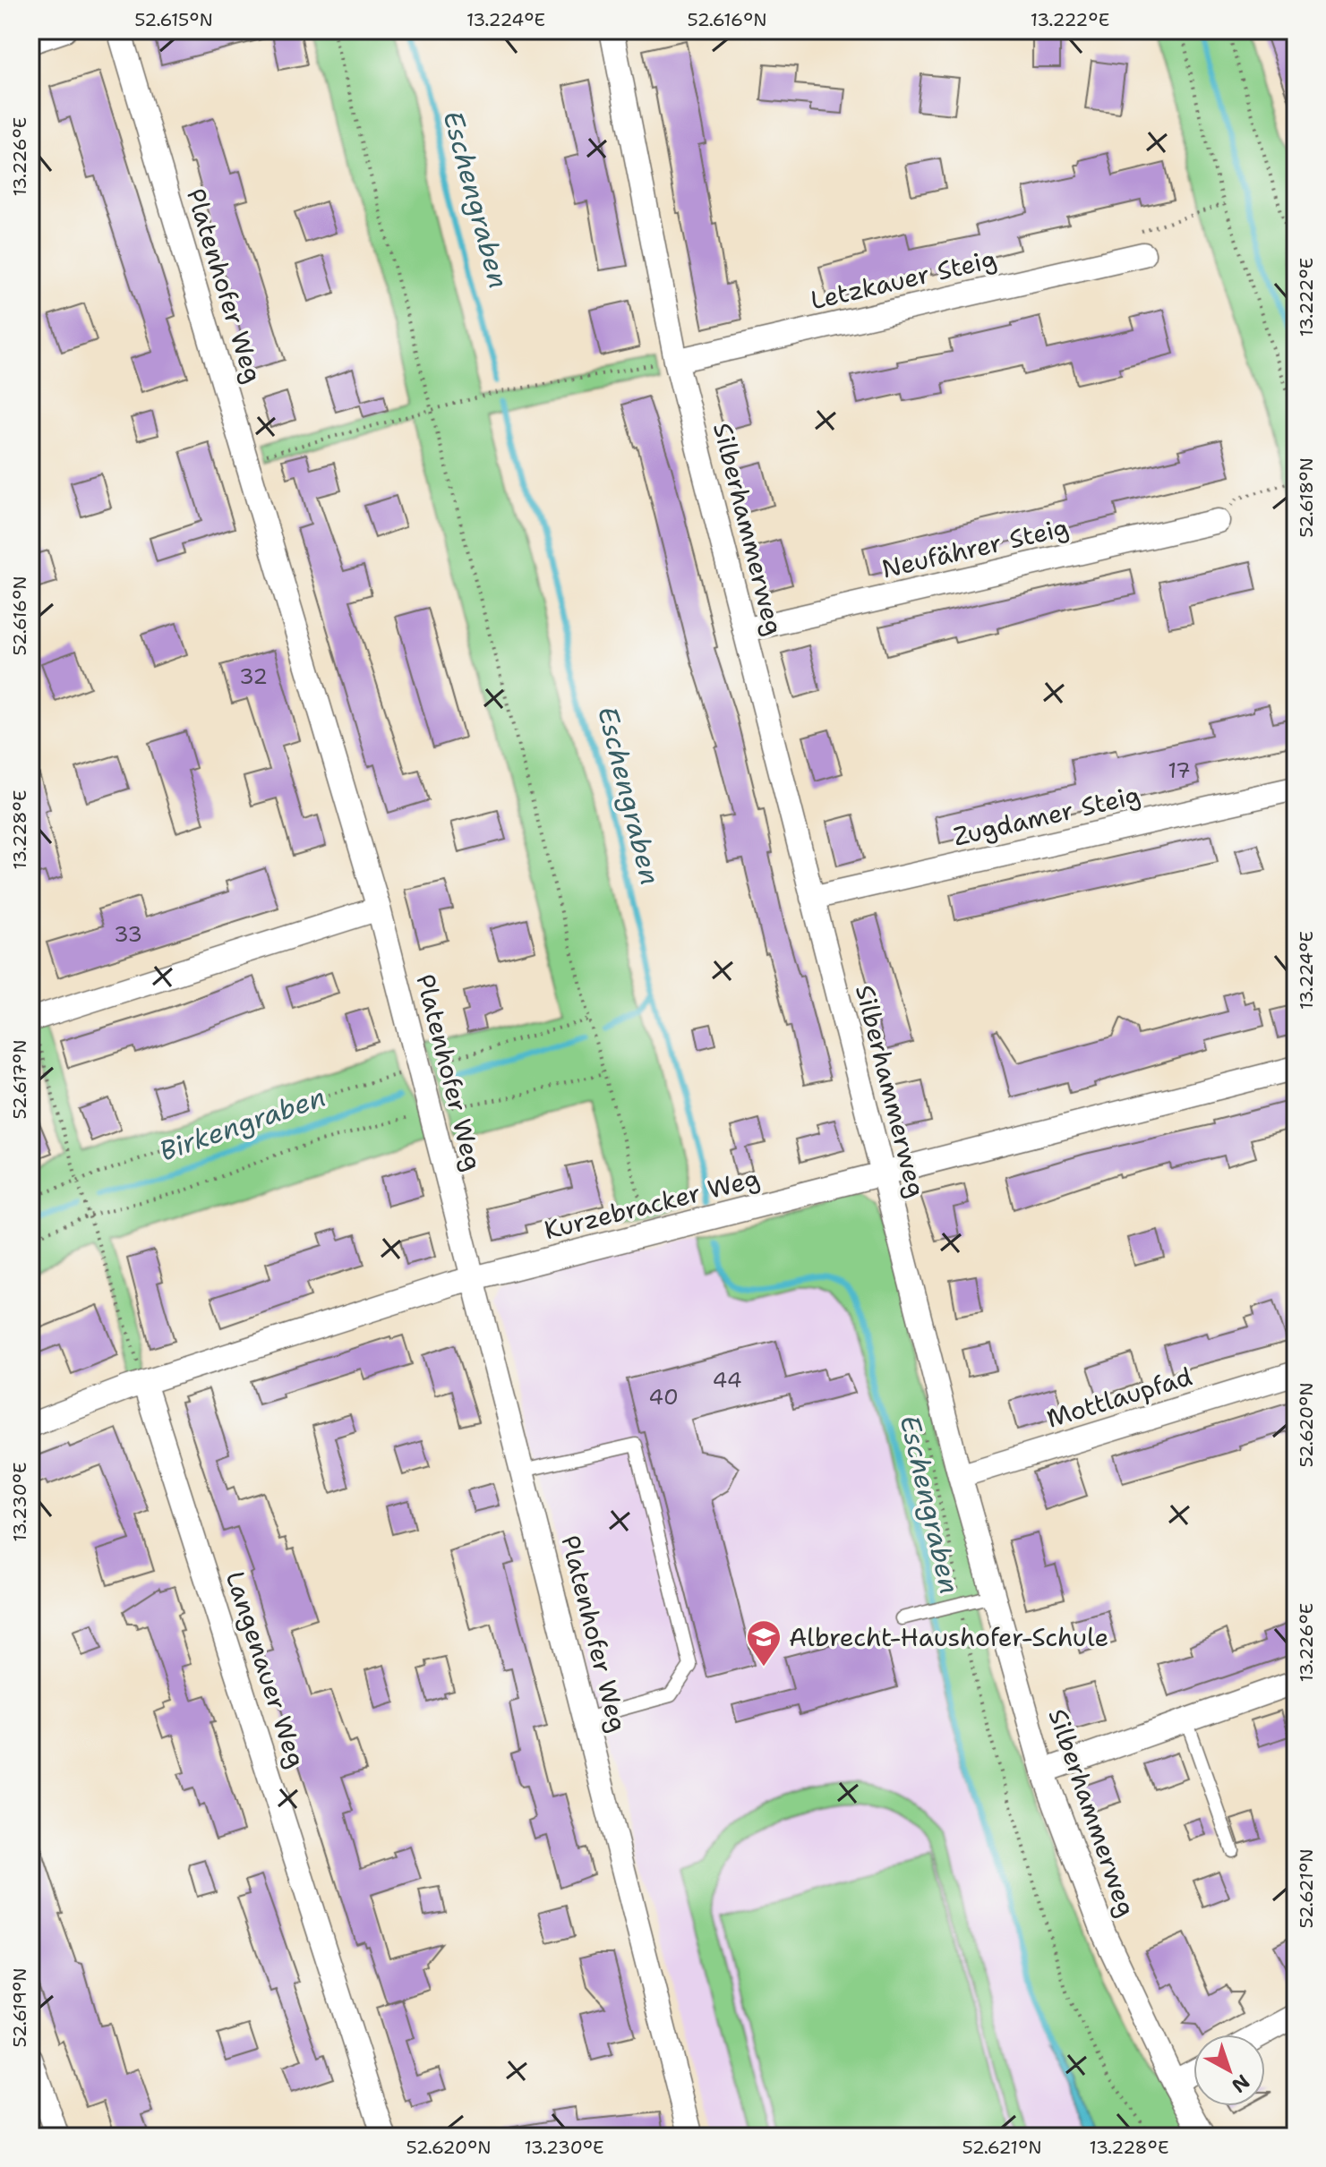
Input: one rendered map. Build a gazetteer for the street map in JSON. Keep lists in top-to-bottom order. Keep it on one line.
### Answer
{"streets":{"street":["Letzkauer Steig","Platenhofer Weg","Silberhammerweg","Neufährer Steig","Zugdamer Steig","Kurzebracker Weg","Mottlaupfad","Langenauer Weg"]},"crossings":[["Letzkauer Steig","Silberhammerweg"],["Platenhofer Weg","Kurzebracker Weg"],["Silberhammerweg","Neufährer Steig"],["Silberhammerweg","Zugdamer Steig"],["Silberhammerweg","Kurzebracker Weg"],["Silberhammerweg","Mottlaupfad"],["Kurzebracker Weg","Langenauer Weg"]],"water":["Eschengraben","Birkengraben"],"places":{"school or university":["Albrecht-Haushofer-Schule"]},"house_numbers":["32","17","33","44","40"],"north":"bottom right","coordinates":["52.615°N","13.224°E","52.616°N","13.222°E","13.226°E","52.618°N","13.228°E","52.617°N","52.620°N","13.230°E","52.621°N","52.619°N"]}
